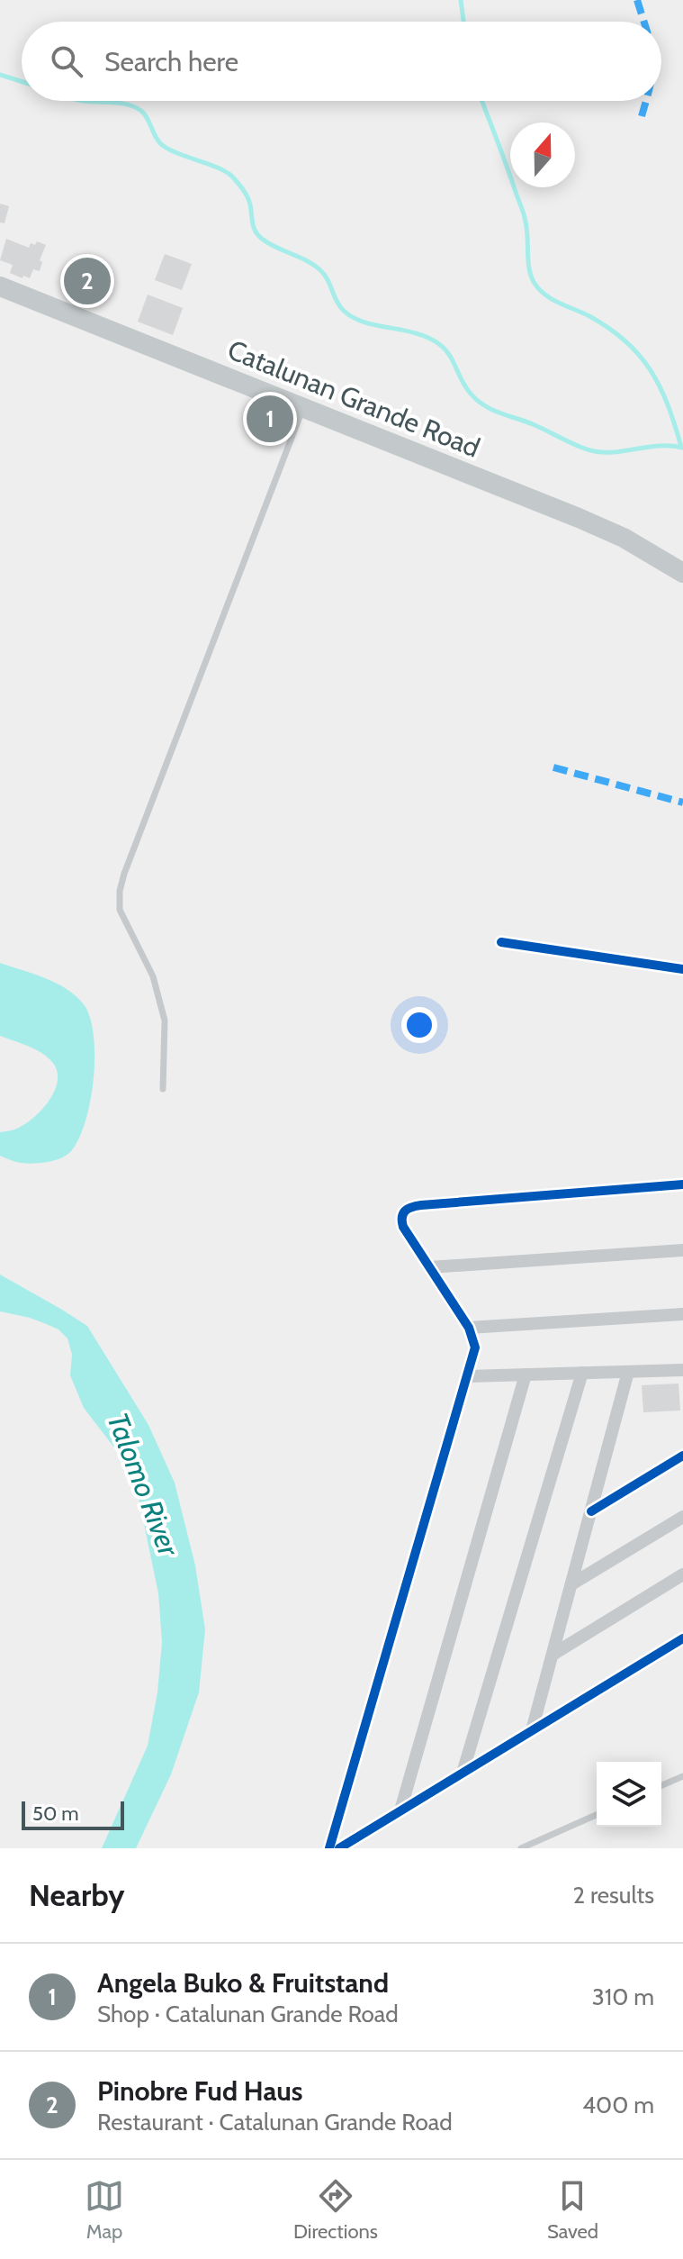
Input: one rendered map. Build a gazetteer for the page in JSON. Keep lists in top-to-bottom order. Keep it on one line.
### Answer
{"streets":{"main road":["Catalunan Grande Road"]},"water":["Talomo River"],"scale_bar":"50 m","north":"top","page":{"search":"Search here","pins":["2","1"],"scale":"50 m","heading":["Nearby","2 results"],"list":[{"mark":"1","name":"Angela Buko & Fruitstand","note":"Shop · Catalunan Grande Road","value":"310 m"},{"mark":"2","name":"Pinobre Fud Haus","note":"Restaurant · Catalunan Grande Road","value":"400 m"}],"nav":["Map","Directions","Saved"]}}
